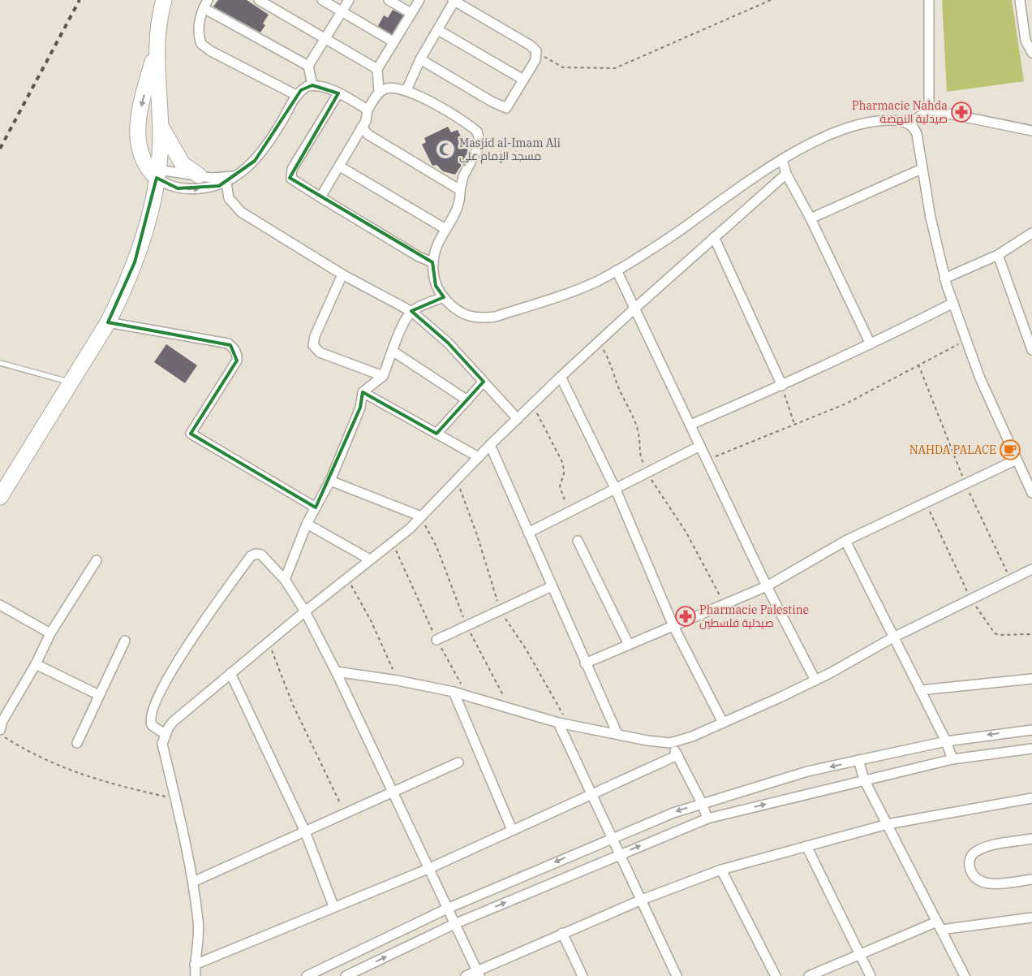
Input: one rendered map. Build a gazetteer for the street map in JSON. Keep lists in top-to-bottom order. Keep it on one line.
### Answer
{"places":{"pharmacy":["Pharmacie Nahda صيدلية النهضة","Pharmacie Palestine صيدلية فلسطين"],"mosque":["Masjid al-Imam Ali مسجد الإمام علي"],"cafe":["NAHDA PALACE"]}}
